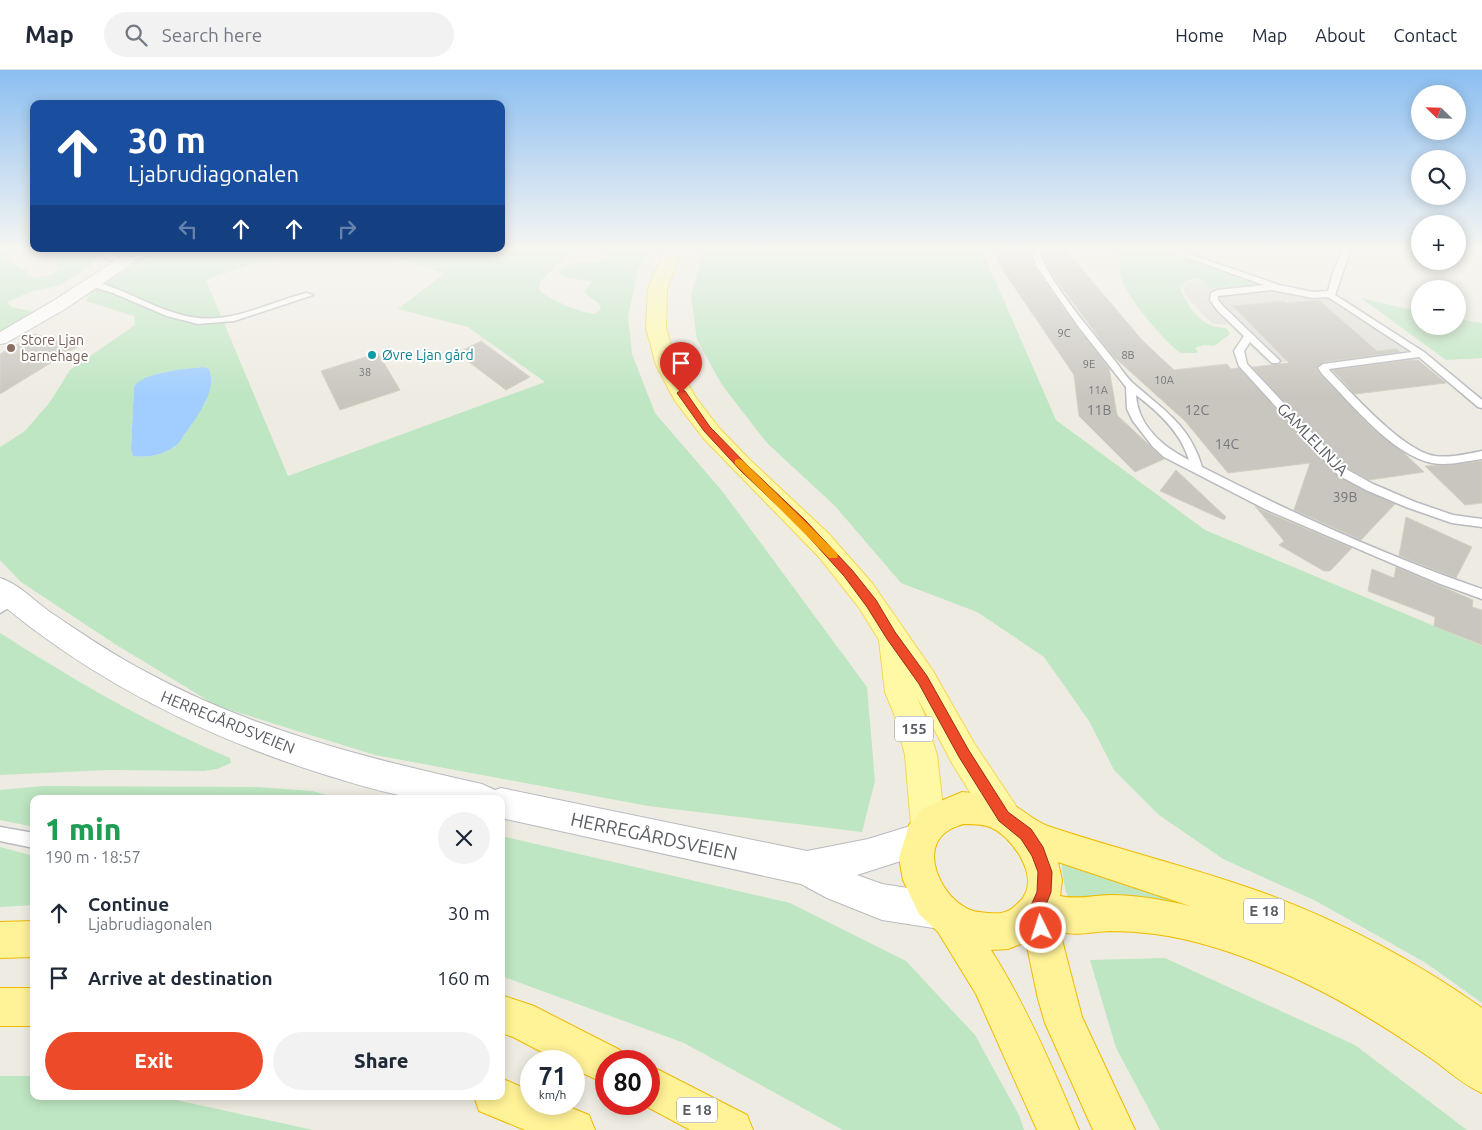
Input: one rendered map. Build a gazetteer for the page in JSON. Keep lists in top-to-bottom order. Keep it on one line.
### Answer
{"streets":{"highway":["E 18"],"main road":["155"],"street":["HERREGÅRDSVEIEN"],"lane":["GAMLELINJA"]},"crossings":[["HERREGÅRDSVEIEN","155"],["HERREGÅRDSVEIEN","E 18"],["155","E 18"]],"places":["Store Ljan barnehage","Øvre Ljan gård"],"house_numbers":["9C","8B","9E","38","10A","11A","11B","12C","14C","39B"],"north":"top left","page":{"header":"Map","search":"Search here","nav":["Home","Map","About","Contact"],"map_buttons":["+","−"],"turn":["30 m","Ljabrudiagonalen"],"heading":["1 min","190 m · 18:57"],"list":[{"name":"Continue","note":"Ljabrudiagonalen","value":"30 m"},{"name":"Arrive at destination","value":"160 m"}],"buttons":["Exit","Share"],"speed":"71 km/h","limit":"80"}}
